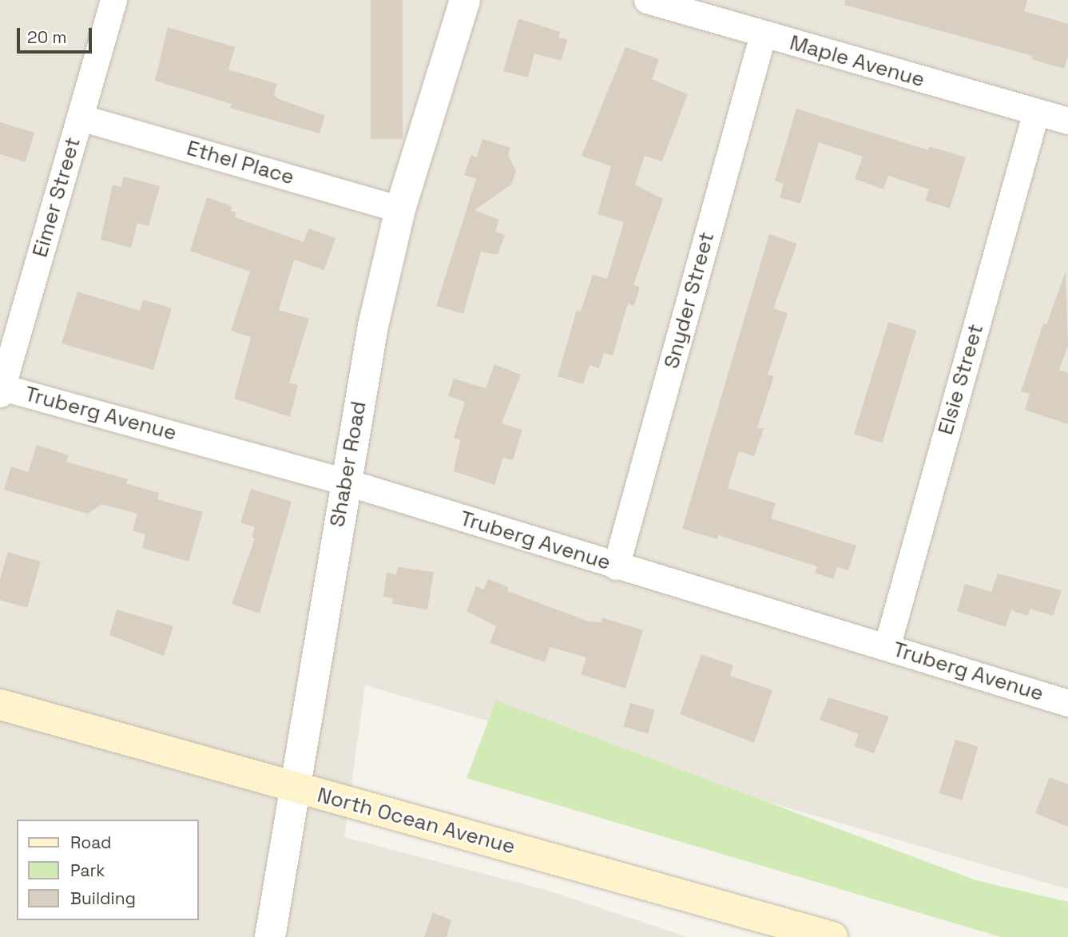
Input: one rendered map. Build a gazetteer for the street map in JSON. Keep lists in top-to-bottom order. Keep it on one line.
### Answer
{"streets":{"main road":["North Ocean Avenue"],"street":["Maple Avenue","Ethel Place","Eimer Street","Snyder Street","Elsie Street","Truberg Avenue","Shaber Road"]},"crossings":[["Maple Avenue","Snyder Street"],["Maple Avenue","Elsie Street"],["Ethel Place","Eimer Street"],["Ethel Place","Shaber Road"],["Eimer Street","Truberg Avenue"],["Snyder Street","Truberg Avenue"],["Elsie Street","Truberg Avenue"],["Truberg Avenue","Shaber Road"],["Shaber Road","North Ocean Avenue"]],"legend":["Road","Park","Building"],"scale_bar":"20 m"}
